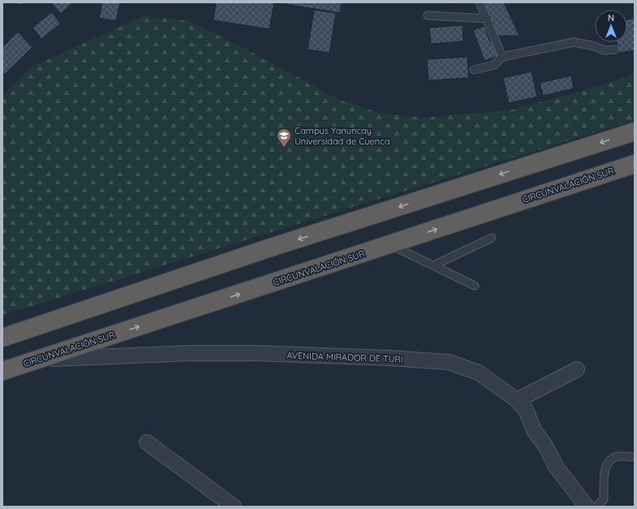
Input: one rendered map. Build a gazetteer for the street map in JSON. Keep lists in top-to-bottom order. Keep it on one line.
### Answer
{"streets":{"highway":["CIRCUNVALACIÓN SUR"],"street":["AVENIDA MIRADOR DE TURI"]},"crossings":[["CIRCUNVALACIÓN SUR","AVENIDA MIRADOR DE TURI"]],"places":{"school or university":["Campus Yanuncay Universidad de Cuenca"]},"north":"top"}
